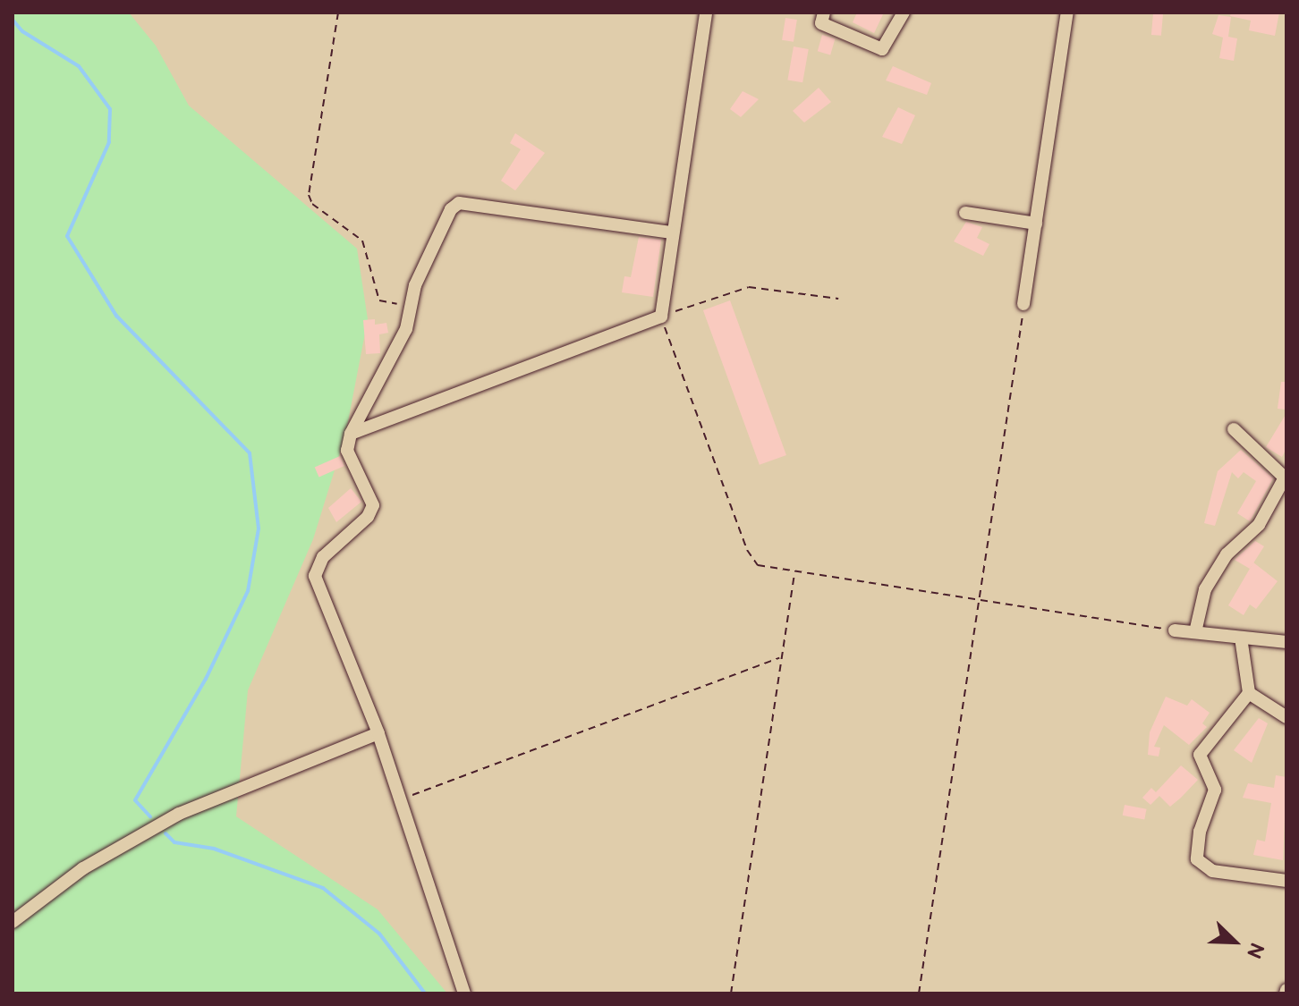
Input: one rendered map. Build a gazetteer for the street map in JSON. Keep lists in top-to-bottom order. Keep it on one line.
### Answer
{"north":"bottom right"}
